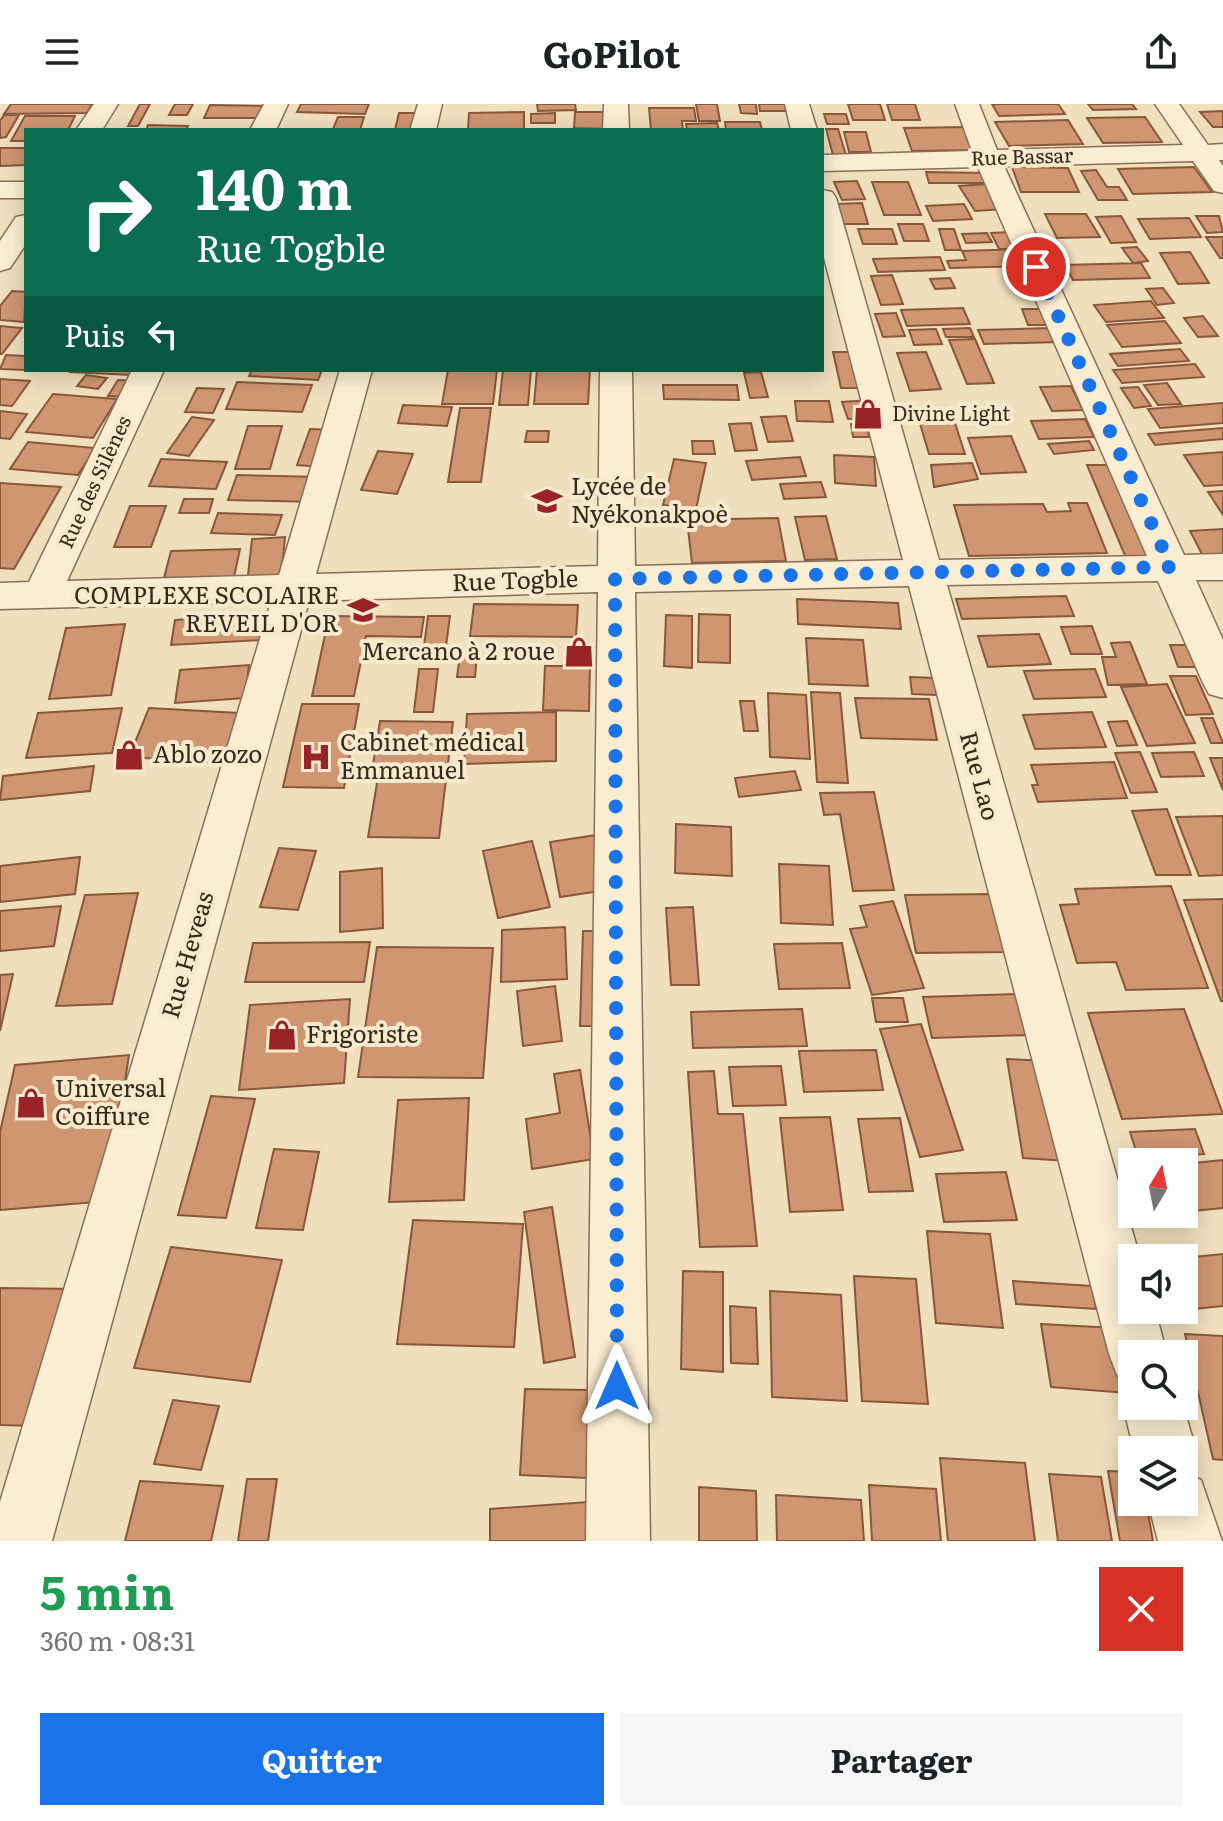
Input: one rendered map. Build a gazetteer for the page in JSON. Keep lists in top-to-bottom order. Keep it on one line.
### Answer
{"streets":{"street":["Rue Bassar","Rue des Silènes","Rue Togble","Rue Lao","Rue Heveas"]},"crossings":[["Rue des Silènes","Rue Togble"],["Rue Togble","Rue Lao"],["Rue Togble","Rue Heveas"]],"places":{"shop":["Divine Light","Mercano à 2 roue","Ablo zozo","Frigoriste","Universal Coiffure"],"school or university":["Lycée de Nyékonakpoè","COMPLEXE SCOLAIRE REVEIL D'OR"],"hospital":["Cabinet médical Emmanuel"]},"north":"top","page":{"header":"GoPilot","turn":["140 m","Rue Togble"],"then":"Puis","heading":["5 min","360 m · 08:31"],"buttons":["Quitter","Partager"]}}
